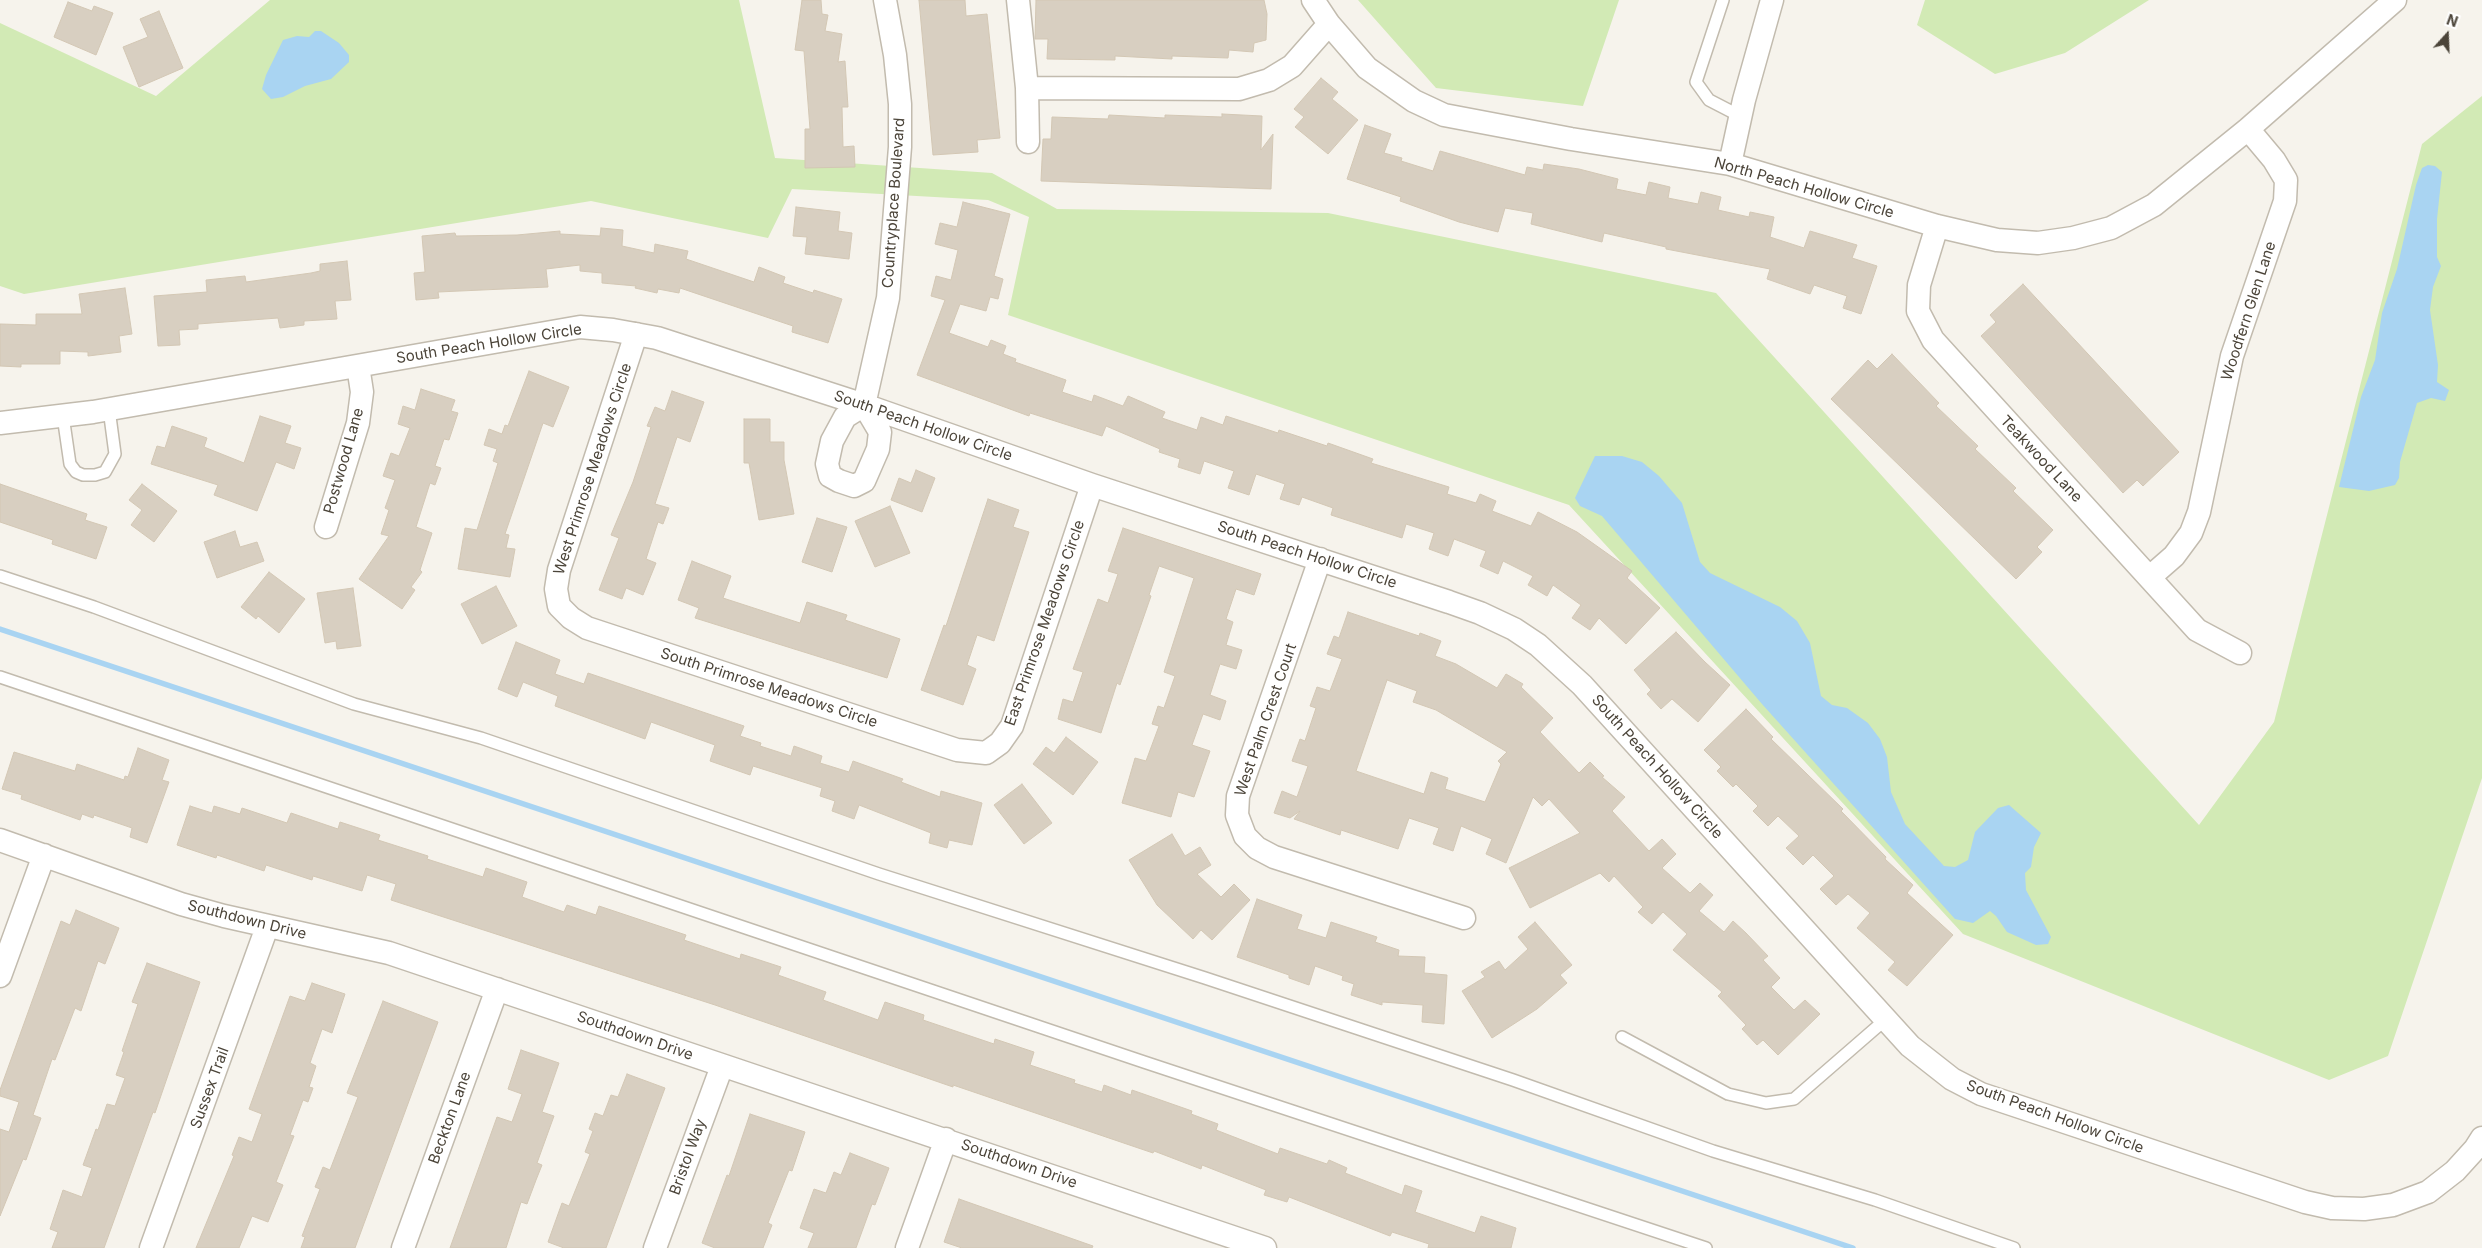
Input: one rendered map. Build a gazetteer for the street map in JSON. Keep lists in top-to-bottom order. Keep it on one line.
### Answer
{"streets":{"street":["North Peach Hollow Circle","Countryplace Boulevard","Woodfern Glen Lane","South Peach Hollow Circle","Teakwood Lane","Postwood Lane","West Primrose Meadows Circle","East Primrose Meadows Circle","South Primrose Meadows Circle","West Palm Crest Court","Southdown Drive","Sussex Trail","Beckton Lane","Bristol Way"]},"crossings":[["North Peach Hollow Circle","Woodfern Glen Lane"],["North Peach Hollow Circle","Teakwood Lane"],["Countryplace Boulevard","South Peach Hollow Circle"],["Woodfern Glen Lane","Teakwood Lane"],["South Peach Hollow Circle","Postwood Lane"],["South Peach Hollow Circle","West Primrose Meadows Circle"],["South Peach Hollow Circle","East Primrose Meadows Circle"],["South Peach Hollow Circle","West Palm Crest Court"],["West Primrose Meadows Circle","South Primrose Meadows Circle"],["East Primrose Meadows Circle","South Primrose Meadows Circle"],["Southdown Drive","Sussex Trail"],["Southdown Drive","Beckton Lane"],["Southdown Drive","Bristol Way"]],"north":"top"}
